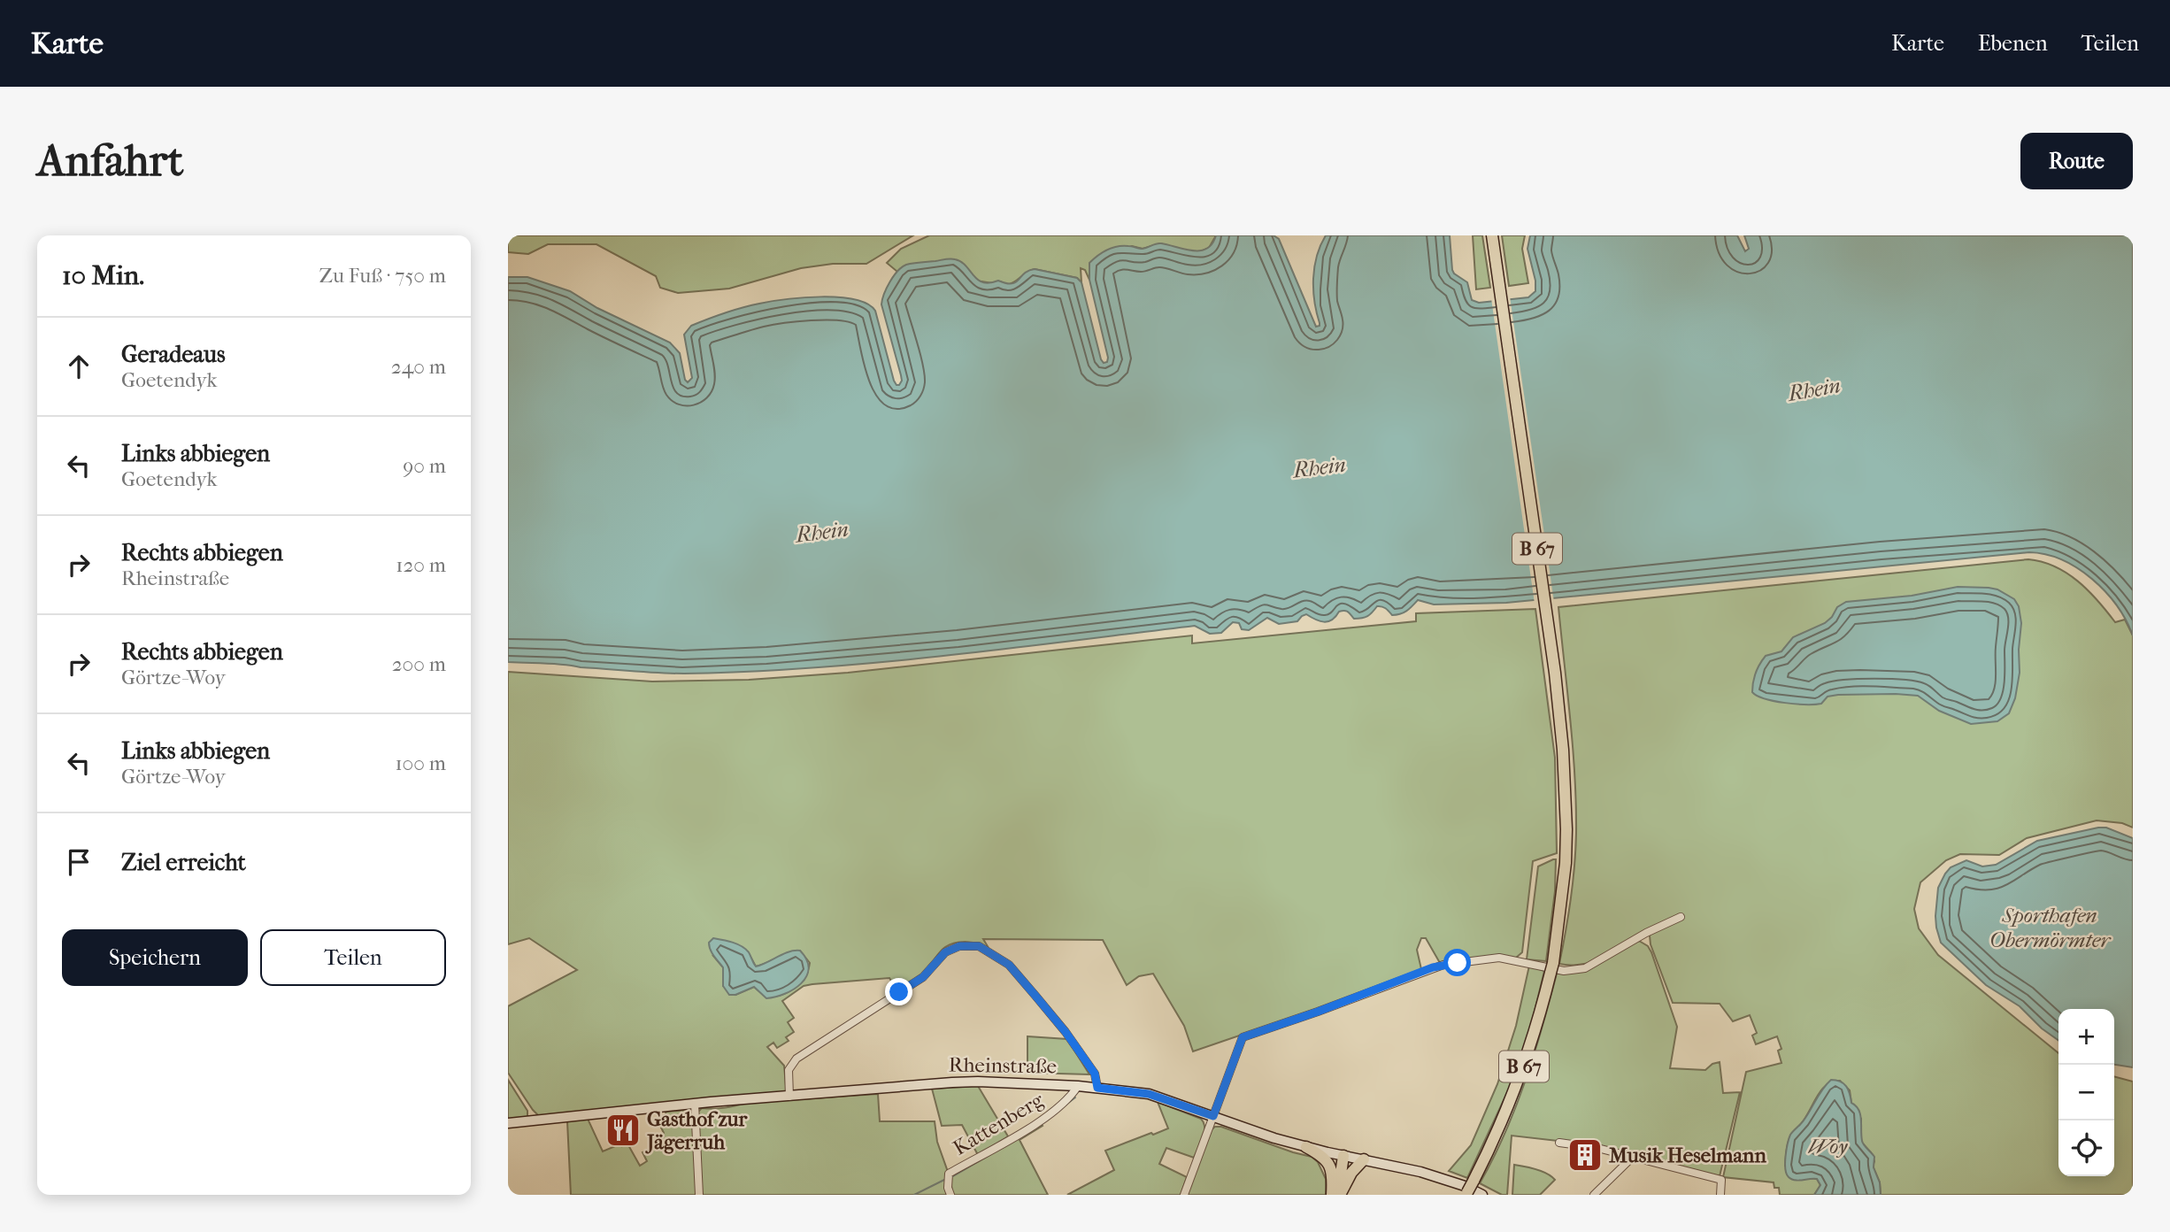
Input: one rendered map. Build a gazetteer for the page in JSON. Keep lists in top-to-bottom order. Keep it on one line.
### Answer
{"streets":{"main road":["B 67","Rheinstraße"],"street":["Kattenberg"]},"crossings":[["Rheinstraße","Kattenberg"]],"water":["Rhein","Sporthafen Obermörmter","Woy"],"places":{"restaurant":["Gasthof zur Jägerruh"],"building":["Musik Heselmann"]},"page":{"header":"Karte","nav":["Karte","Ebenen","Teilen"],"buttons":["Route",["Speichern","Teilen"]],"title":"Anfahrt","heading":["10 Min.","Zu Fuß · 750 m"],"list":[["Geradeaus","Goetendyk","240 m"],["Links abbiegen","Goetendyk","90 m"],["Rechts abbiegen","Rheinstraße","120 m"],["Rechts abbiegen","Görtze-Woy","200 m"],["Links abbiegen","Görtze-Woy","100 m"],"Ziel erreicht"],"map_buttons":["+","−"]}}
